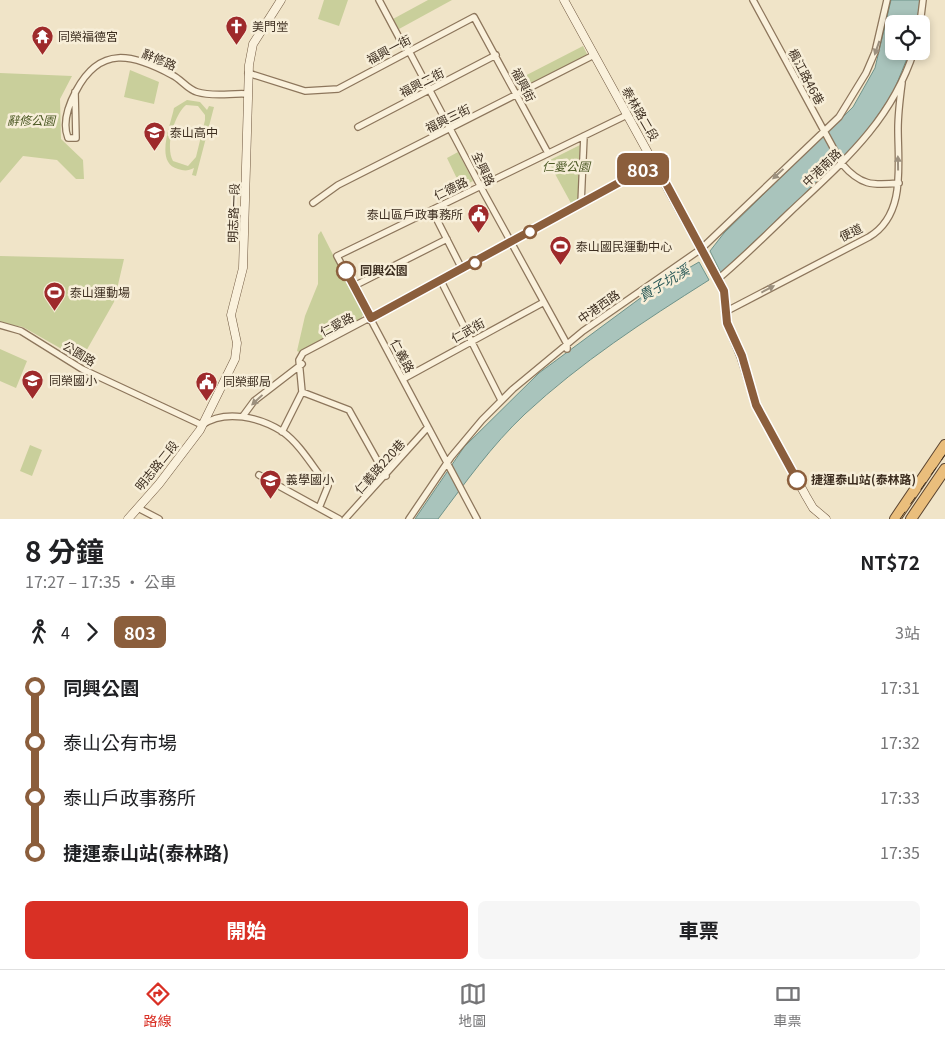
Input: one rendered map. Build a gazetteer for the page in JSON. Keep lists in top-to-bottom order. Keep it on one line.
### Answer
{"streets":{"main road":["泰林路二段","明志路一段","明志路二段"],"street":["福興一街","辭修路","楓江路46巷","福興二街","福興街","福興三街","中港南路","全興路","仁德路","便道","中港西路","仁愛路","仁武街","公園路","仁義路","仁義路220巷"]},"crossings":[["福興一街","福興街"],["福興一街","全興路"],["福興一街","明志路一段"],["辭修路","明志路一段"],["楓江路46巷","中港南路"],["楓江路46巷","便道"],["楓江路46巷","中港西路"],["福興二街","福興街"],["福興二街","全興路"],["福興街","福興三街"],["福興街","仁德路"],["泰林路二段","福興三街"],["泰林路二段","中港南路"],["泰林路二段","仁德路"],["泰林路二段","便道"],["泰林路二段","中港西路"],["泰林路二段","仁愛路"],["福興三街","全興路"],["中港南路","便道"],["全興路","仁德路"],["全興路","中港西路"],["全興路","仁愛路"],["全興路","仁武街"],["仁德路","仁義路"],["明志路一段","公園路"],["明志路一段","明志路二段"],["中港西路","仁義路"],["仁愛路","仁義路"],["仁武街","仁義路"],["公園路","明志路二段"],["仁義路","仁義路220巷"]],"one_way":["便道","中港西路"],"water":["貴子坑溪"],"parks":["辭修公園","仁愛公園"],"places":{"church":["美門堂"],"temple":["同榮福德宮"],"school or university":["泰山高中","同榮國小","義學國小"],"public building":["泰山區戶政事務所","同榮郵局"],"sports":["泰山國民運動中心","泰山運動場"],"other":["同興公園","捷運泰山站(泰林路)"]},"lines":["bus line 803"],"page":{"on_map":"803","heading":["8 分鐘","17:27 – 17:35 · 公車","NT$72"],"legs":["4","803","3站"],"list":[{"name":"同興公園","value":"17:31"},{"name":"泰山公有市場","value":"17:32"},{"name":"泰山戶政事務所","value":"17:33"},{"name":"捷運泰山站(泰林路)","value":"17:35"}],"buttons":["開始","車票"],"tabs":["路線","地圖","車票"]}}
